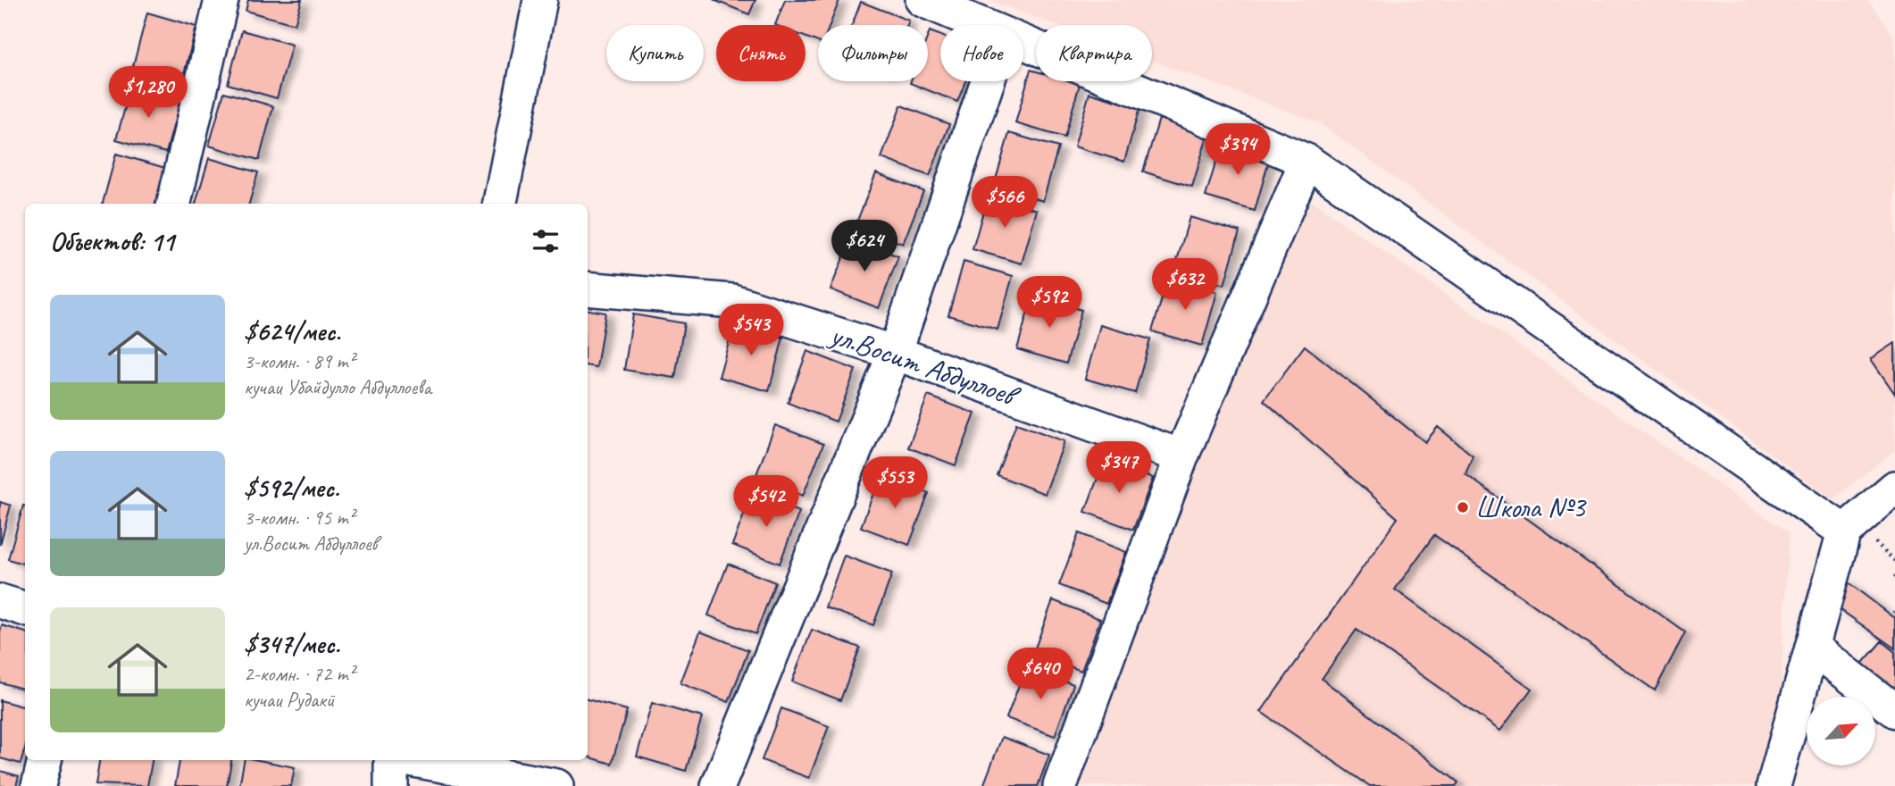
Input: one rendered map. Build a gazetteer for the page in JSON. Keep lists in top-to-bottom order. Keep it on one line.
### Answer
{"streets":{"street":["ул.Восит Абдуллоев"]},"places":["Школа №3"],"north":"top right","page":{"chip":["Купить","Снять","Фильтры","Новое","Квартира"],"price":["$1,280","$394","$566","$624","$632","$592","$543","$347","$553","$542","$640"],"heading":"Объектов: 11","list":[{"name":"$624/мес.","note":"3-комн. · 89 m² · кучаи Убайдулло Абдуллоева"},{"name":"$592/мес.","note":"3-комн. · 95 m² · ул.Восит Абдуллоев"},{"name":"$347/мес.","note":"2-комн. · 72 m² · кучаи Рудакӣ"}]}}
